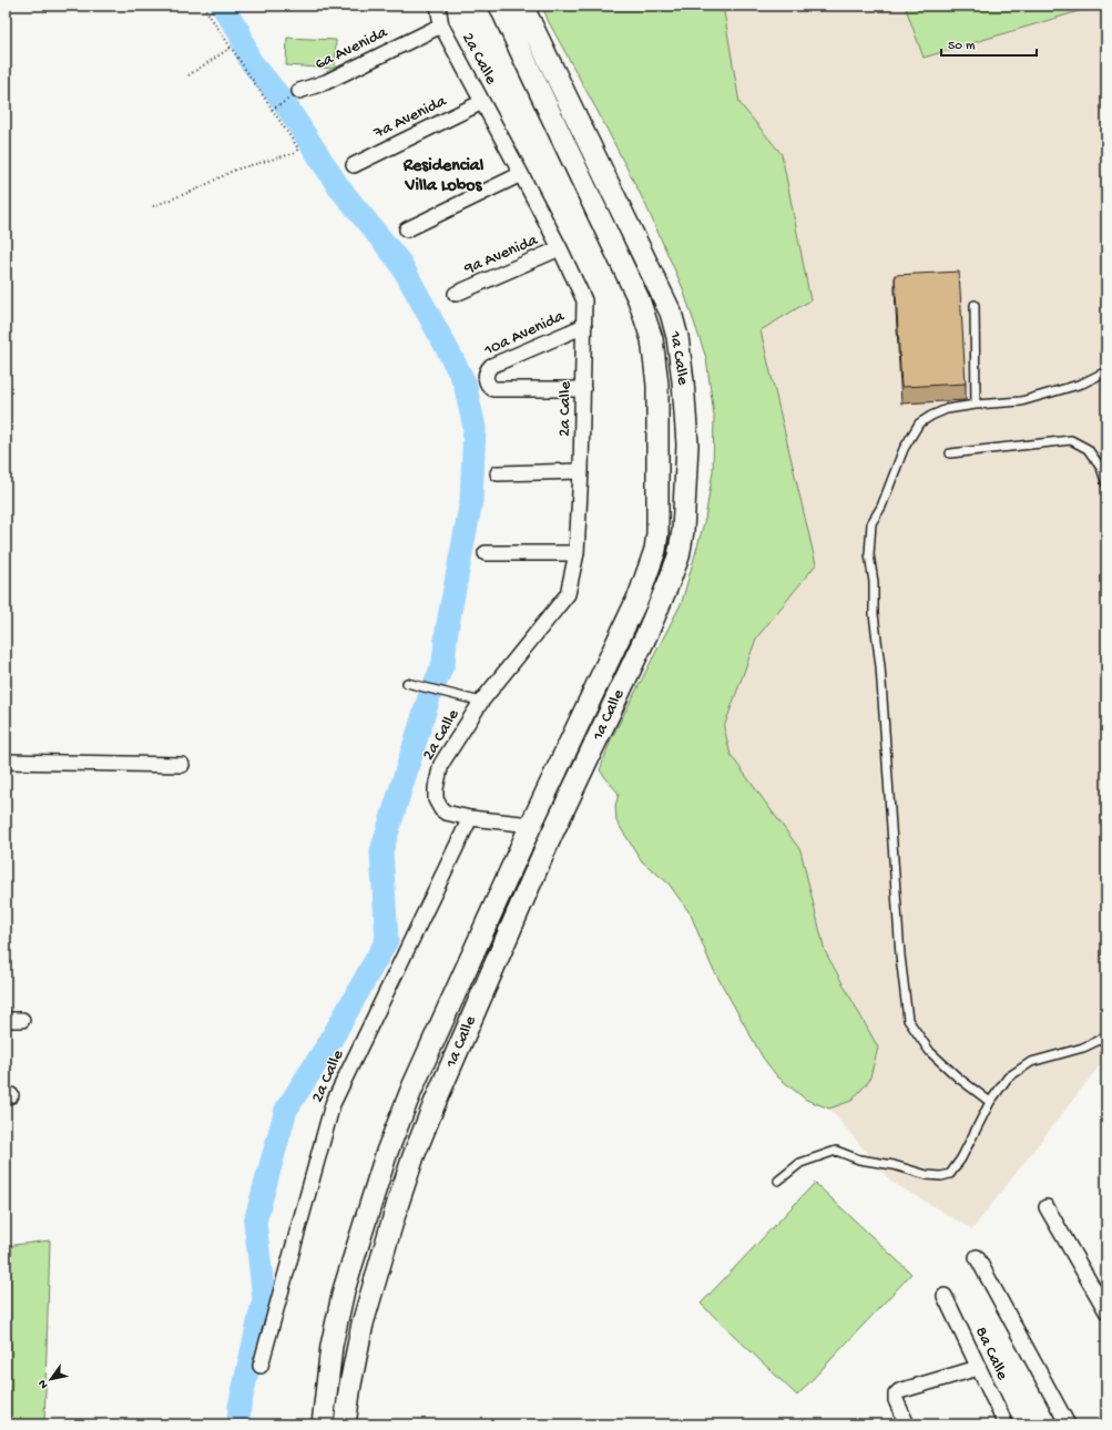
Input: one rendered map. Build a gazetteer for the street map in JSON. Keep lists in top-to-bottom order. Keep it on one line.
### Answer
{"streets":{"main road":["1a Calle"],"street":["6a Avenida","2a Calle","7a Avenida","9a Avenida","10a Avenida","8a Calle"]},"crossings":[["6a Avenida","2a Calle"],["2a Calle","7a Avenida"],["2a Calle","9a Avenida"],["2a Calle","10a Avenida"]],"districts":["Residencial Villa Lobos"],"scale_bar":"50 m","north":"bottom left"}
